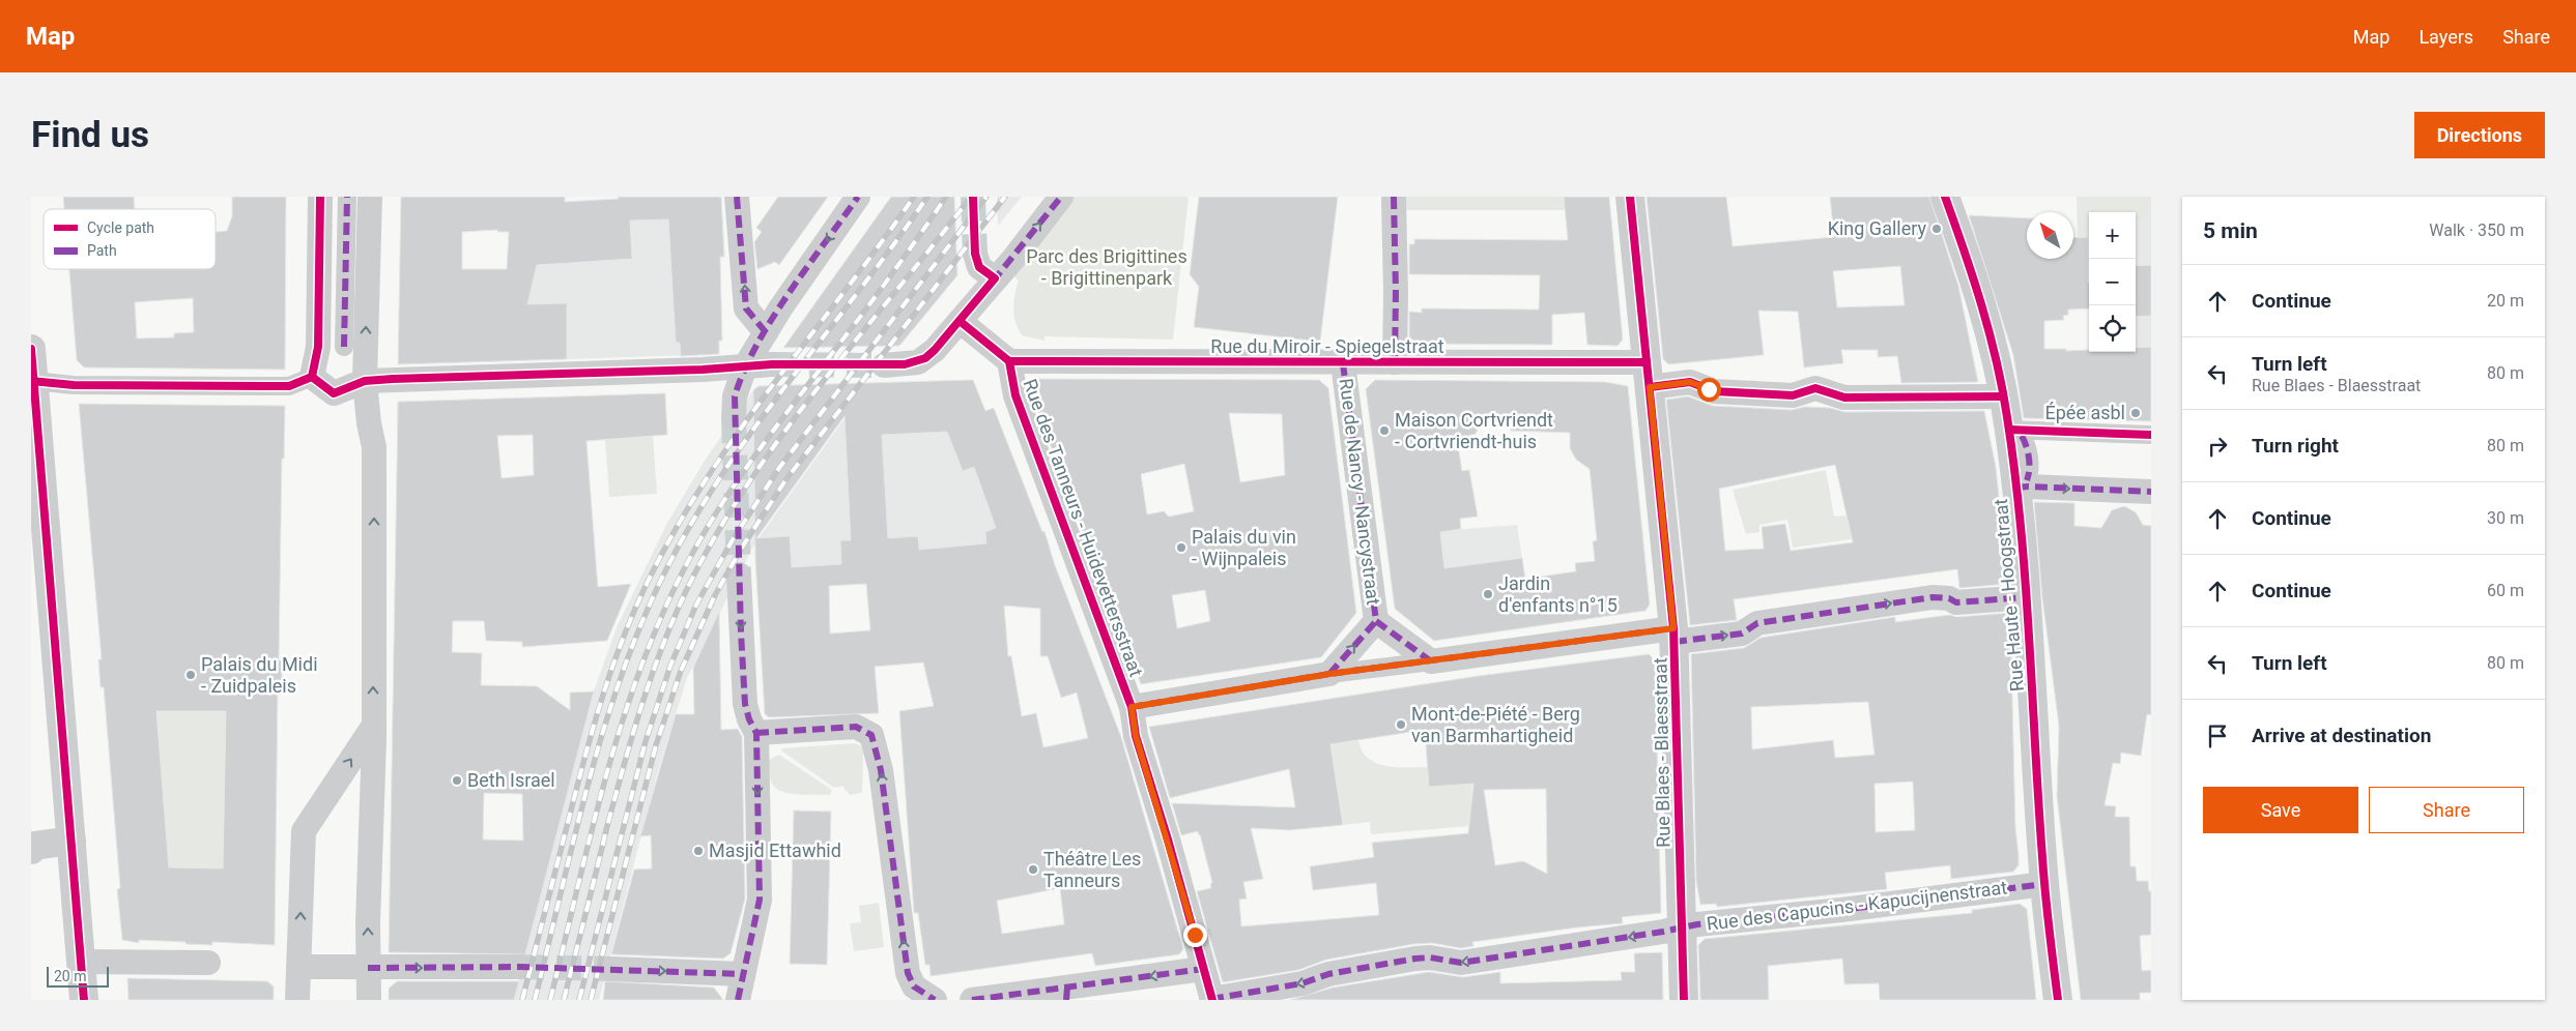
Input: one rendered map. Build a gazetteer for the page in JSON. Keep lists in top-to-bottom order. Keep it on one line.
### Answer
{"streets":{"street":["Rue du Miroir - Spiegelstraat","Rue de Nancy - Nancystraat","Rue des Tanneurs - Huidevettersstraat","Rue Haute - Hoogstraat","Rue Blaes - Blaesstraat","Rue des Capucins - Kapucijnenstraat"]},"crossings":[["Rue du Miroir - Spiegelstraat","Rue de Nancy - Nancystraat"],["Rue du Miroir - Spiegelstraat","Rue des Tanneurs - Huidevettersstraat"],["Rue du Miroir - Spiegelstraat","Rue Haute - Hoogstraat"],["Rue du Miroir - Spiegelstraat","Rue Blaes - Blaesstraat"],["Rue des Tanneurs - Huidevettersstraat","Rue des Capucins - Kapucijnenstraat"],["Rue Haute - Hoogstraat","Rue des Capucins - Kapucijnenstraat"],["Rue Blaes - Blaesstraat","Rue des Capucins - Kapucijnenstraat"]],"one_way":["Rue des Capucins - Kapucijnenstraat"],"parks":["Parc des Brigittines - Brigittinenpark"],"places":["King Gallery","Épée asbl","Maison Cortvriendt - Cortvriendt-huis","Palais du vin - Wijnpaleis","Jardin d'enfants n°15","Palais du Midi - Zuidpaleis","Mont-de-Piété - Berg van Barmhartigheid","Beth Israel","Masjid Ettawhid","Théâtre Les Tanneurs"],"legend":["Cycle path","Path"],"scale_bar":"20 m","north":"top left","page":{"header":"Map","nav":["Map","Layers","Share"],"buttons":["Directions",["Save","Share"]],"title":"Find us","heading":["5 min","Walk · 350 m"],"map_buttons":["+","−"],"list":[["Continue","20 m"],["Turn left","Rue Blaes - Blaesstraat","80 m"],["Turn right","80 m"],["Continue","30 m"],["Continue","60 m"],["Turn left","80 m"],"Arrive at destination"],"scale":"20 m"}}
